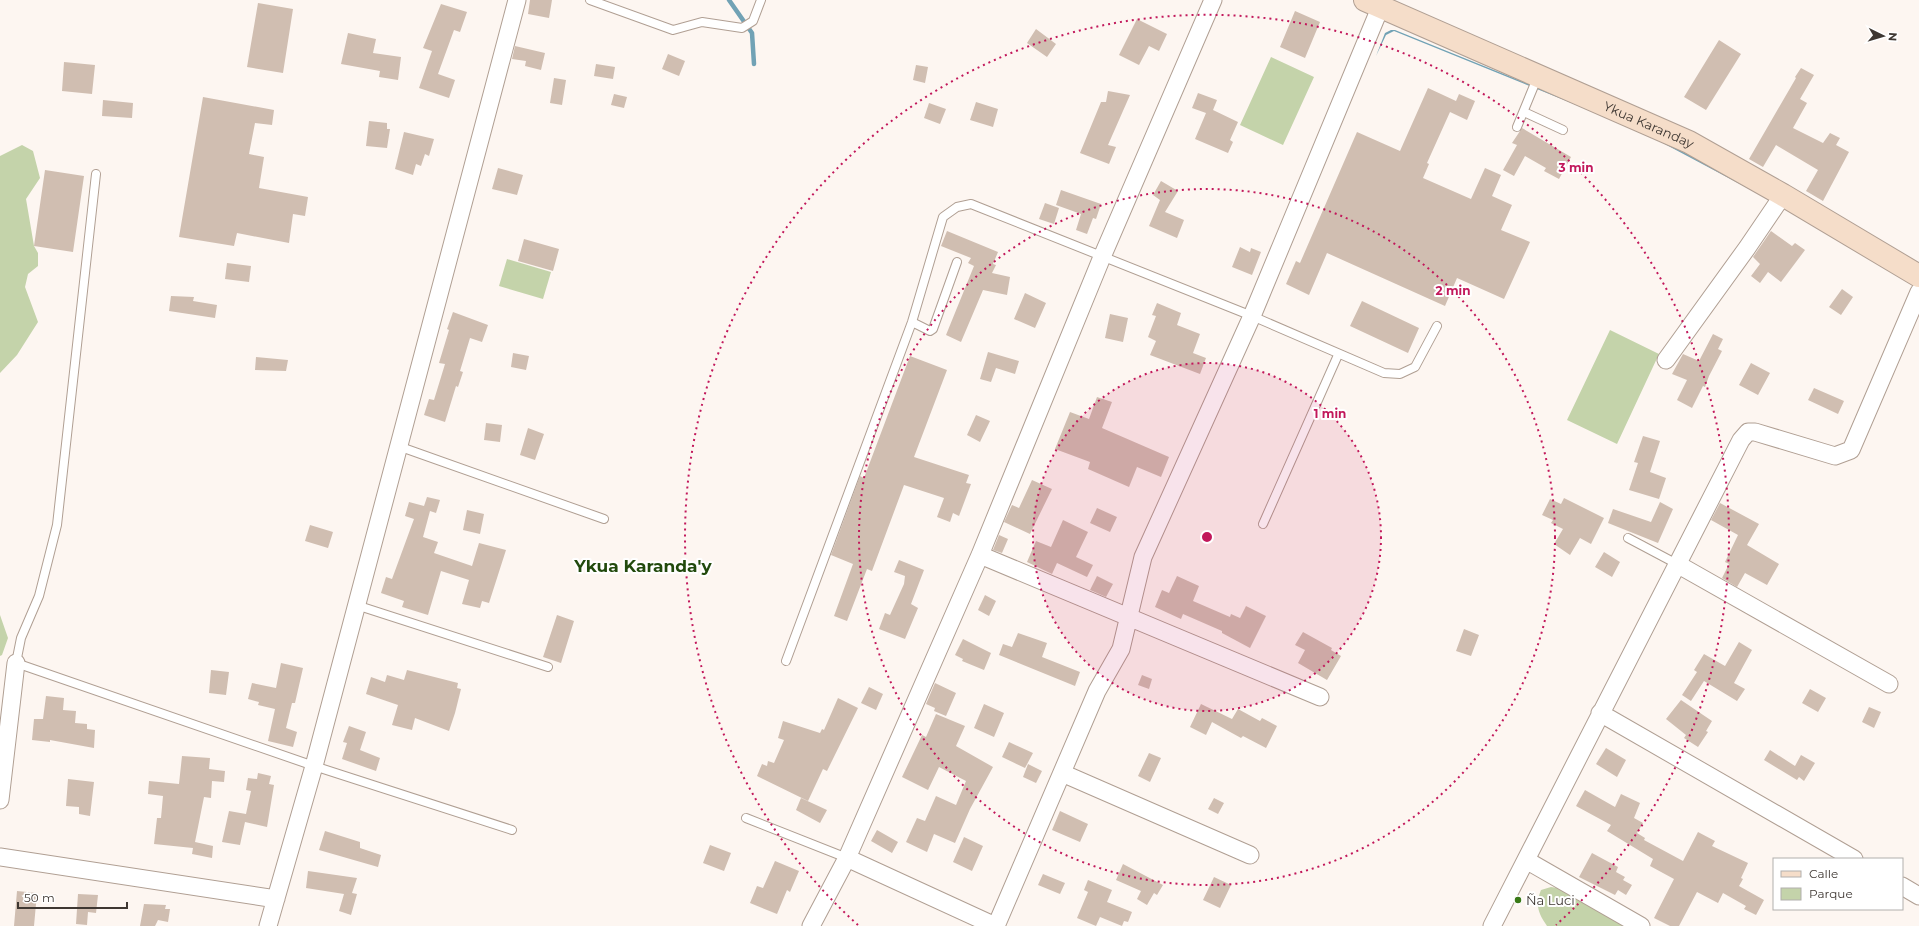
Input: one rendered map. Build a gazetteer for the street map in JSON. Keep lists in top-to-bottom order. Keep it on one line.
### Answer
{"streets":{"street":["Ykua Karanday"]},"districts":["Ykua Karanda'y"],"places":["Ña Luci"],"legend":["Calle","Parque"],"scale_bar":"50 m","north":"right","rings":["3 min","2 min","1 min"]}
